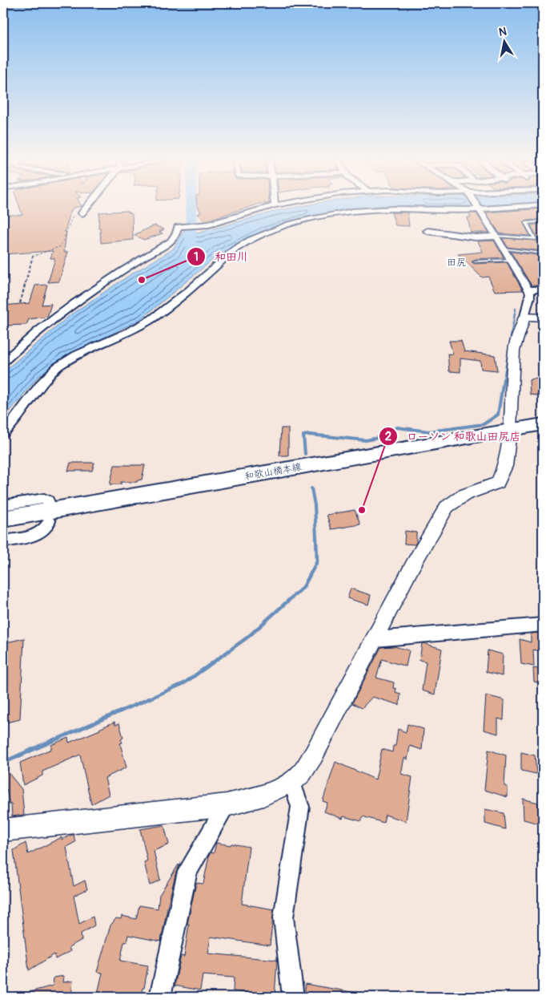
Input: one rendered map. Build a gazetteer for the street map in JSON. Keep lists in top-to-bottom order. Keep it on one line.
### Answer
{"streets":{"main road":["和歌山橋本線"]},"districts":["田尻"],"places":["和田川","ローソン 和歌山田尻店"],"north":"top"}
